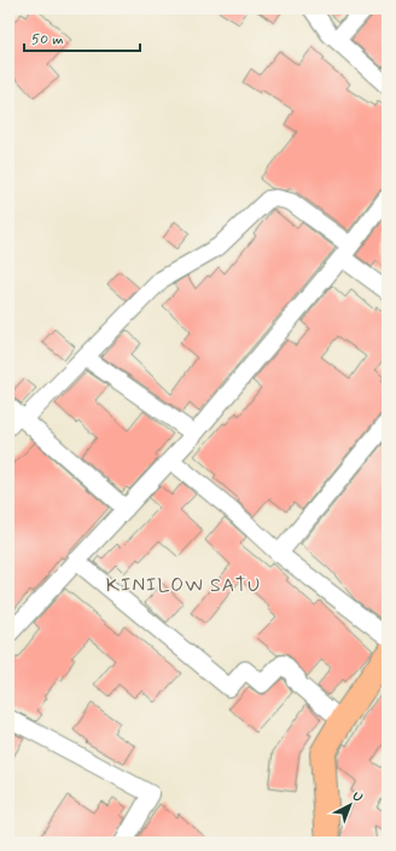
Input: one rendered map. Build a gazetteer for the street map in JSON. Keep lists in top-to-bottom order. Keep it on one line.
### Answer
{"districts":["KINILOW SATU"],"scale_bar":"50 m","north":"top right"}
